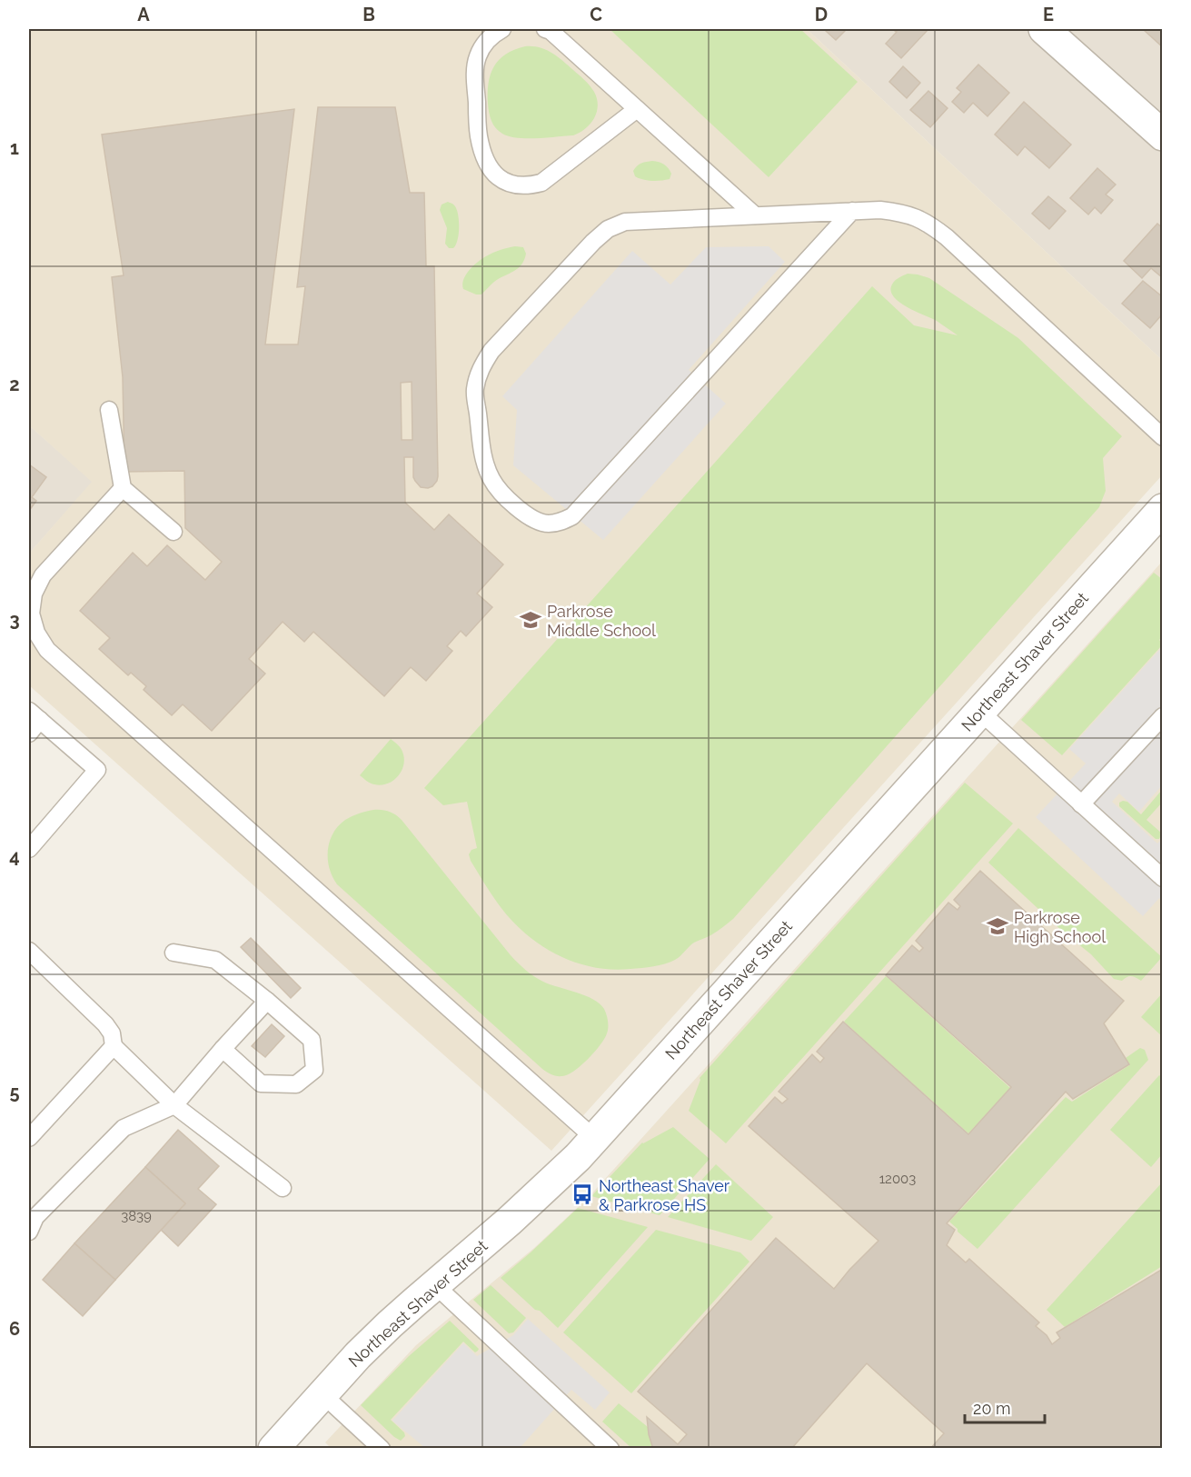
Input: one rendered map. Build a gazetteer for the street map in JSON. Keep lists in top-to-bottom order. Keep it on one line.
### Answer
{"streets":{"street":["Northeast Shaver Street"]},"places":{"school or university":["Parkrose Middle School","Parkrose High School"],"bus stop":["Northeast Shaver & Parkrose HS"]},"house_numbers":["12003","3839"],"scale_bar":"20 m","grid":{"columns":["A","B","C","D","E"],"rows":["1","2","3","4","5","6"]}}
